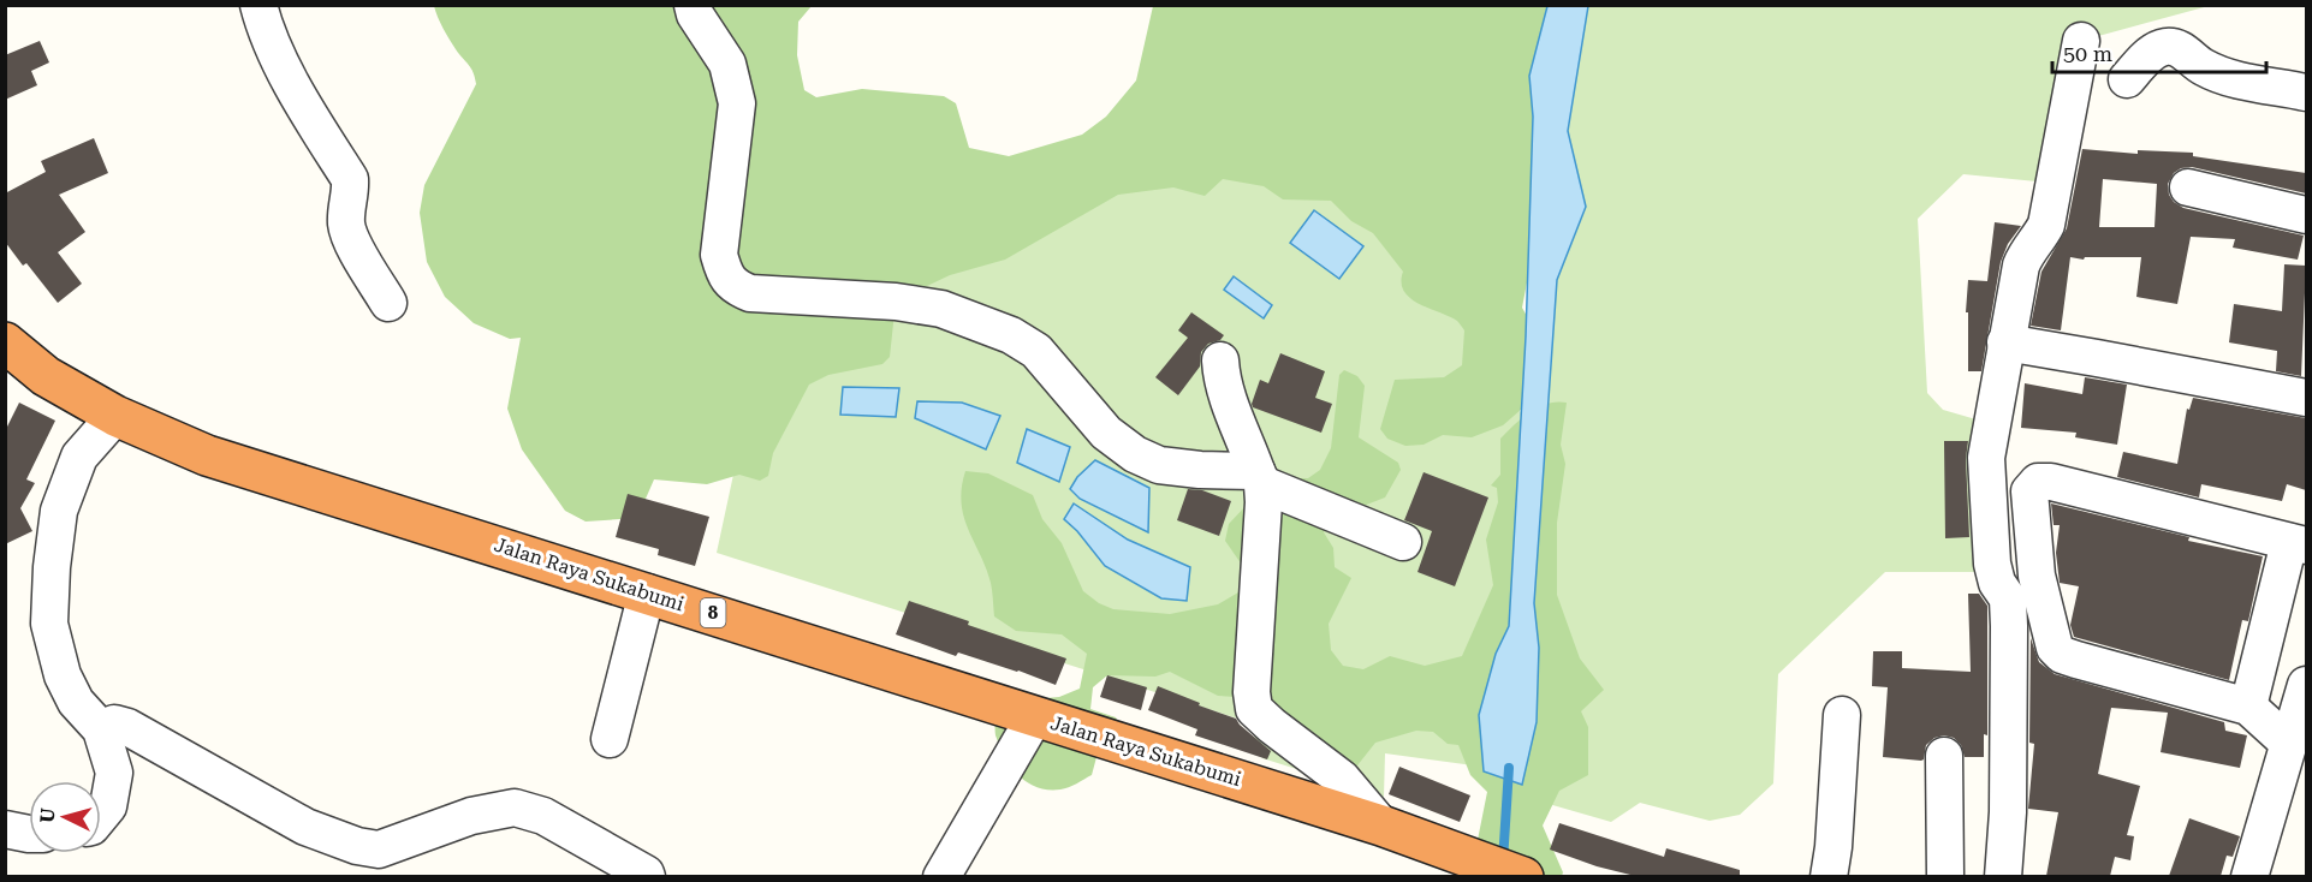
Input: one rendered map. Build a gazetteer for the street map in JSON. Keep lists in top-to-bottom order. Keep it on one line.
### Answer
{"streets":{"highway":["Jalan Raya Sukabumi","8"]},"scale_bar":"50 m","north":"left"}
